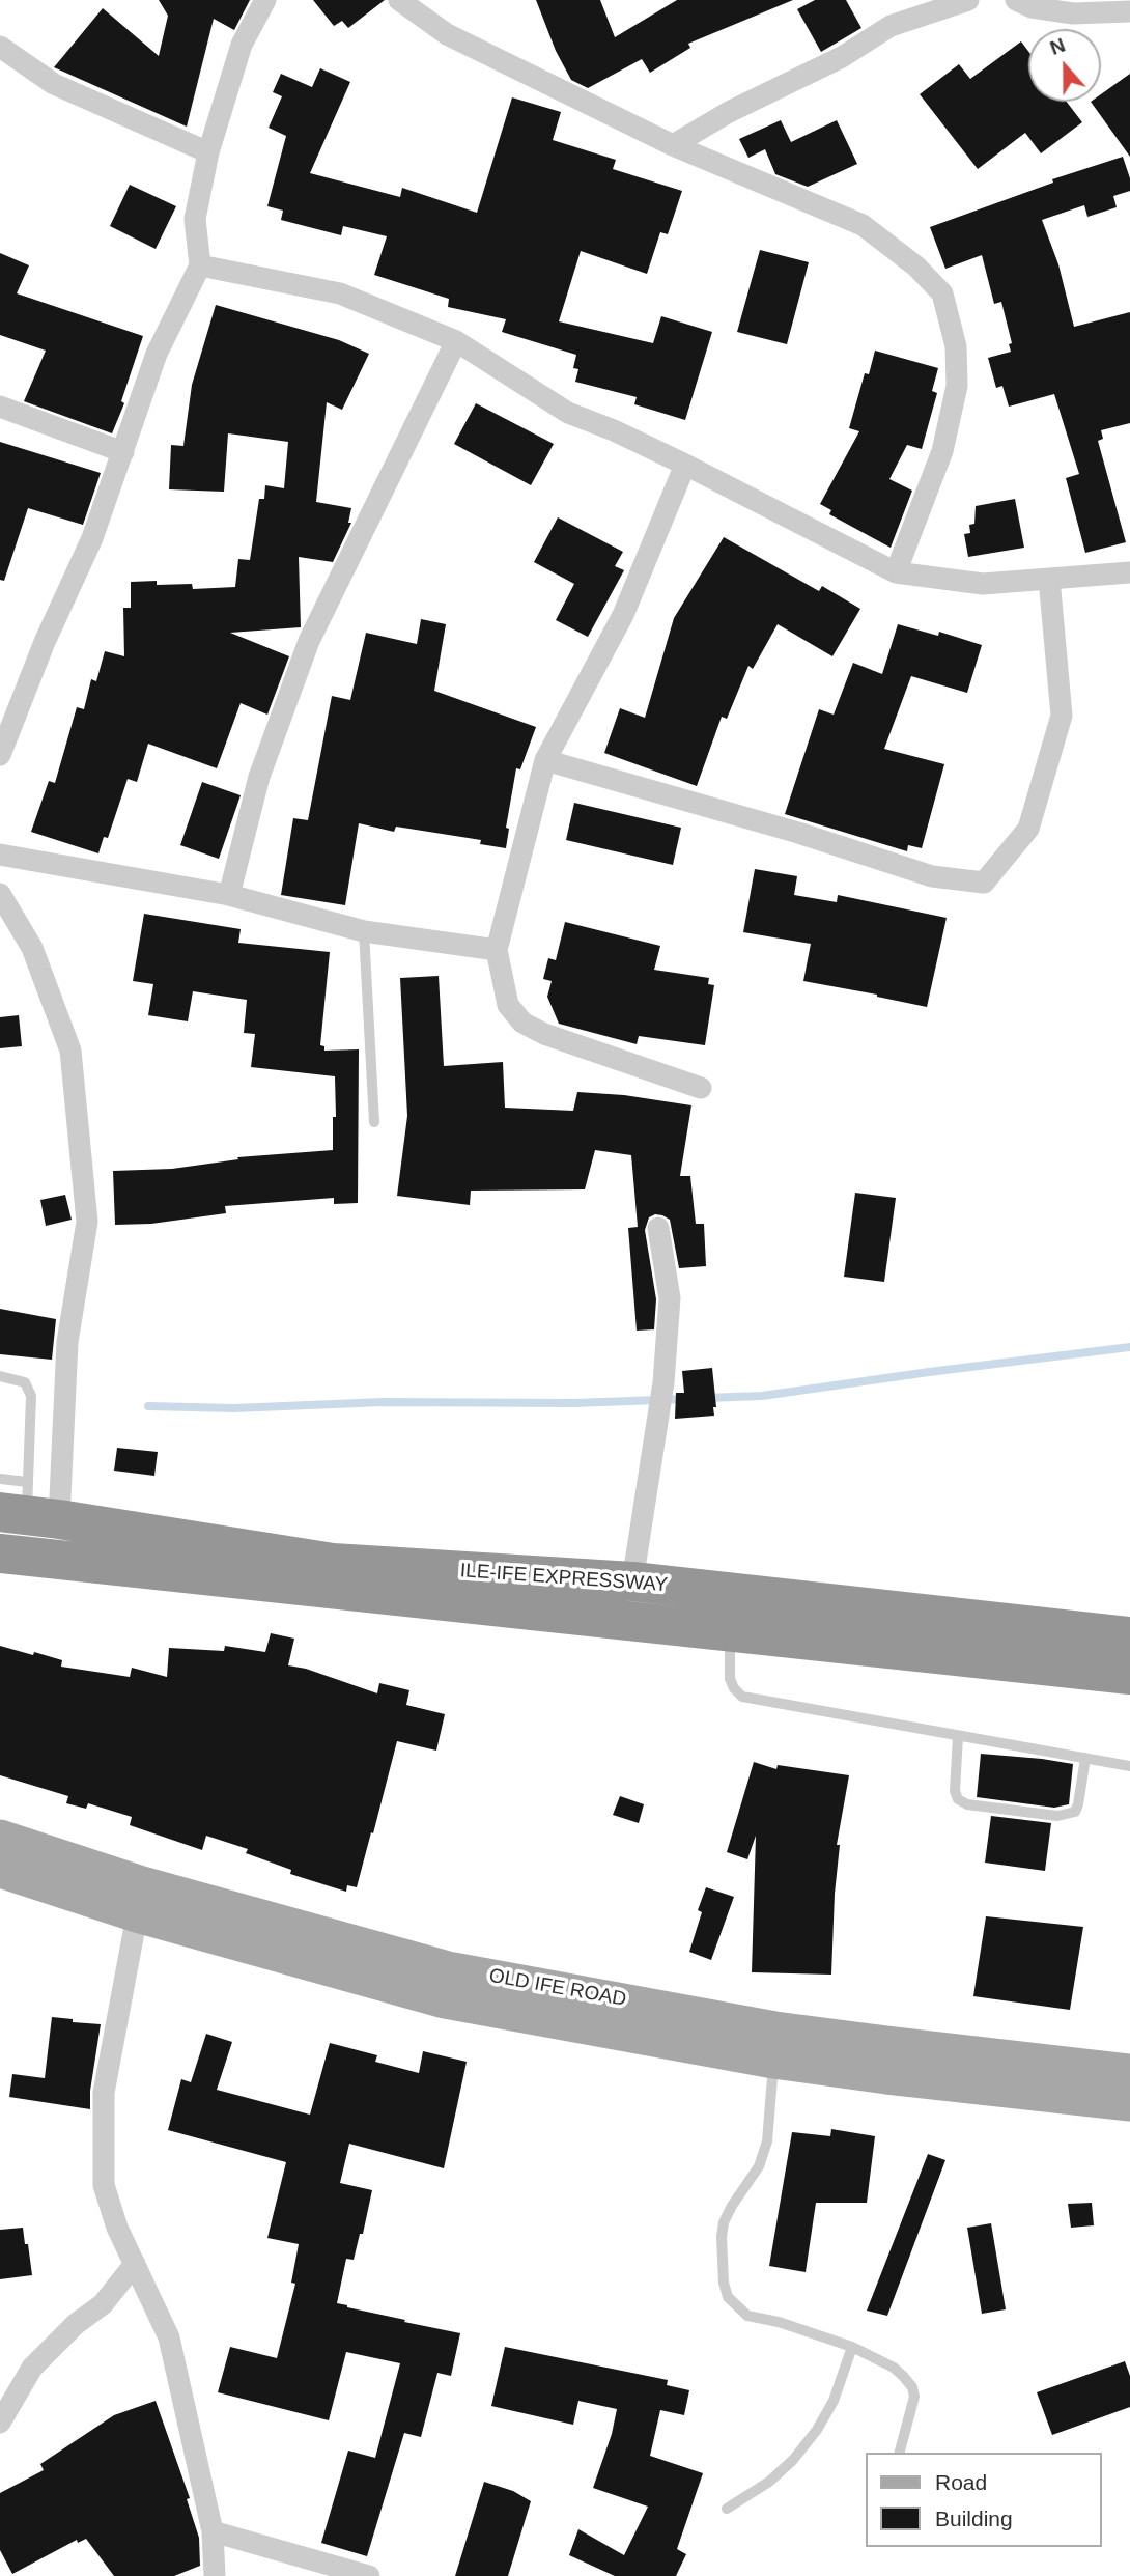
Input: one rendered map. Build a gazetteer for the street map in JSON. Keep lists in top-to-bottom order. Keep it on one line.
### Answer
{"streets":{"highway":["ILE-IFE EXPRESSWAY"],"main road":["OLD IFE ROAD"]},"legend":["Road","Building"],"north":"top"}
